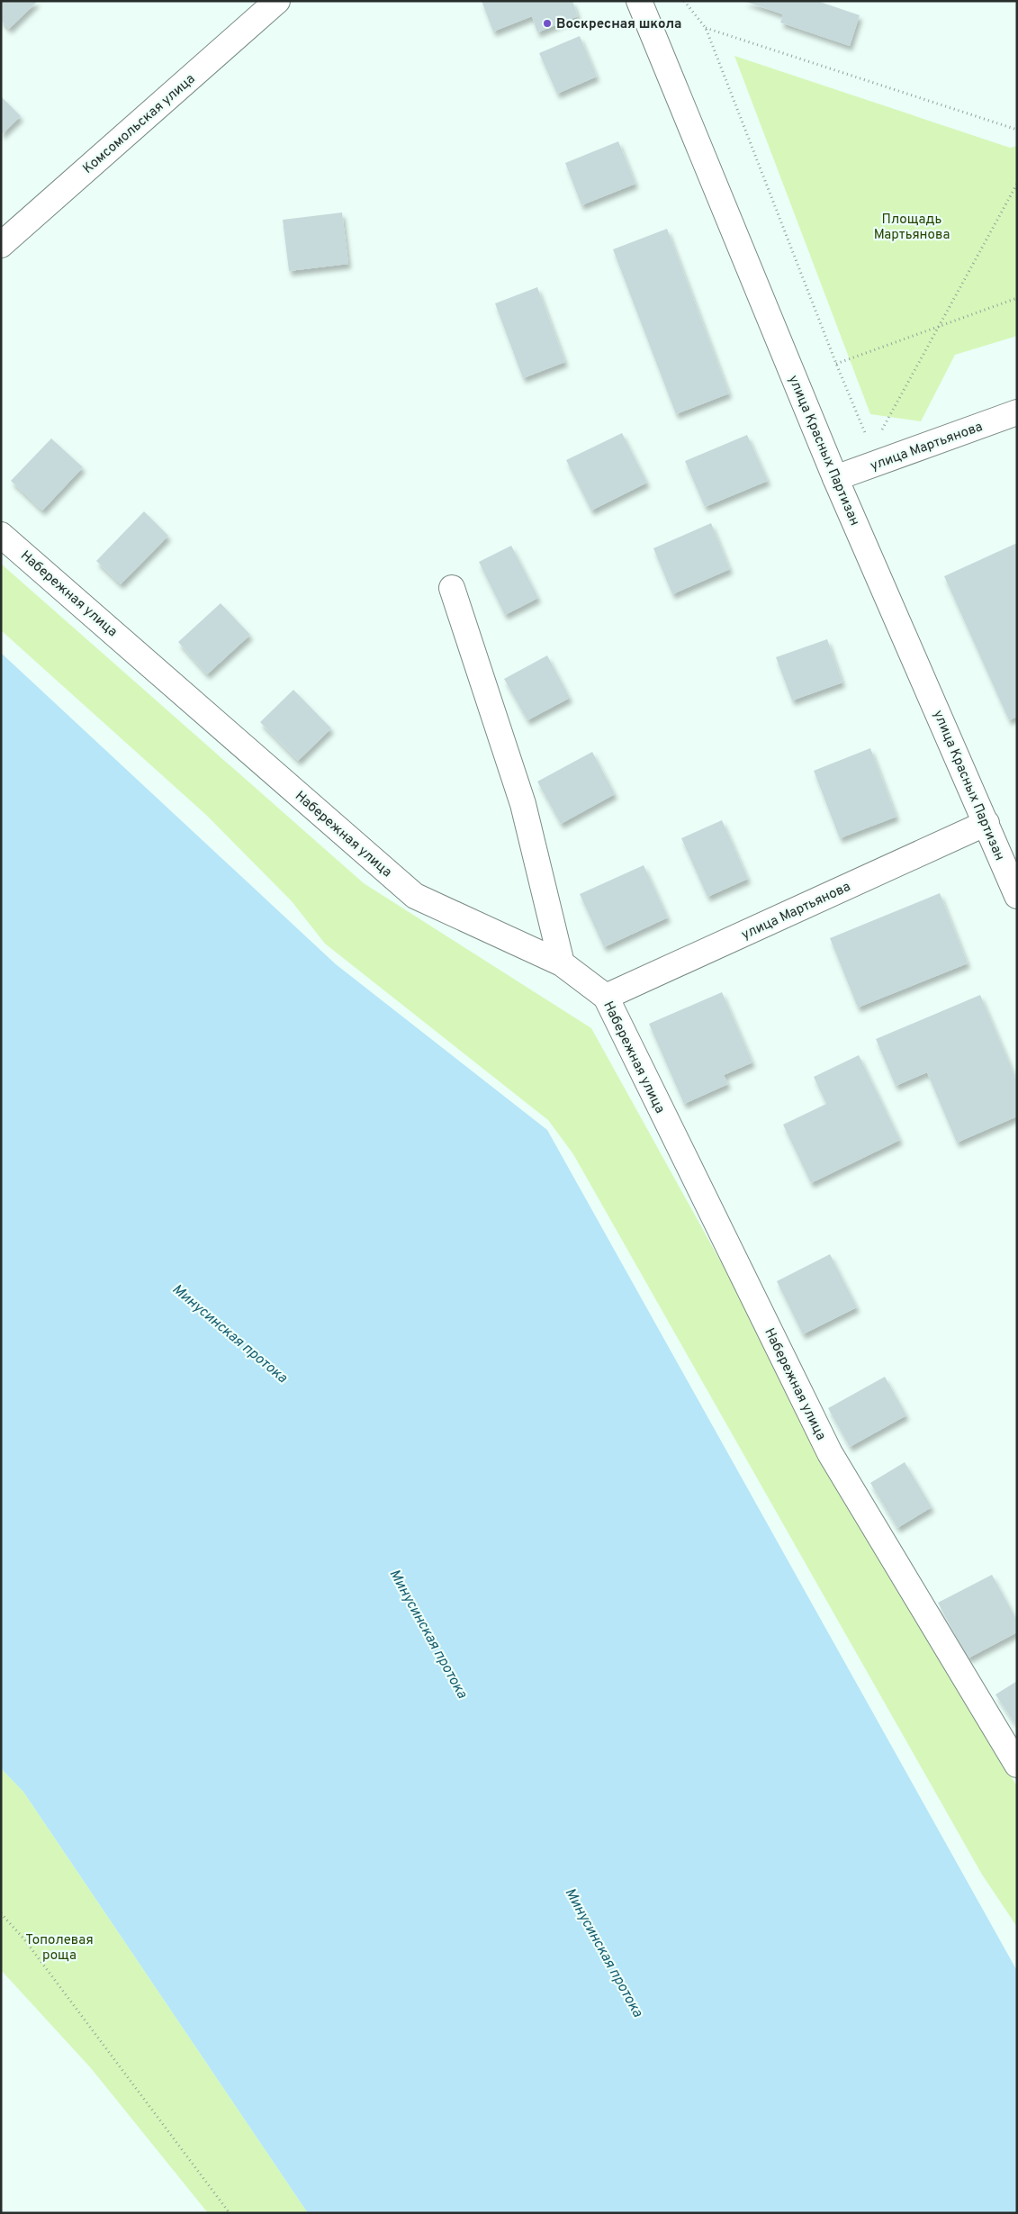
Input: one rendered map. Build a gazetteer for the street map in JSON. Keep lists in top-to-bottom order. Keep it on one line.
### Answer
{"streets":{"street":["Комсомольская улица","улица Мартьянова","улица Красных Партизан","Набережная улица"]},"crossings":[["улица Мартьянова","улица Красных Партизан"],["улица Мартьянова","Набережная улица"]],"water":["Минусинская протока"],"parks":["Площадь Мартьянова","Тополевая роща"],"places":["Воскресная школа"]}
